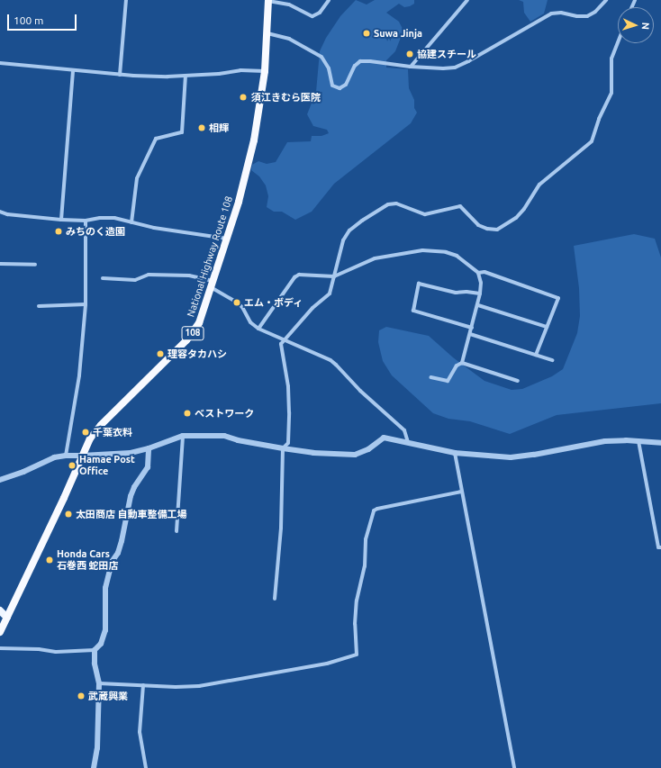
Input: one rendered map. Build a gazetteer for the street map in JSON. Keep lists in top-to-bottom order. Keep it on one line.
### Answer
{"streets":{"highway":["National Highway Route 108","108"]},"places":["Suwa Jinja","協建スチール","須江きむら医院","相輝","みちのく造園","エム・ボディ","理容タカハシ","ベストワーク","千葉衣料","Hamae Post Office","太田商店 自動車整備工場","Honda Cars 石巻西 蛇田店","武蔵興業"],"scale_bar":"100 m","north":"right"}
